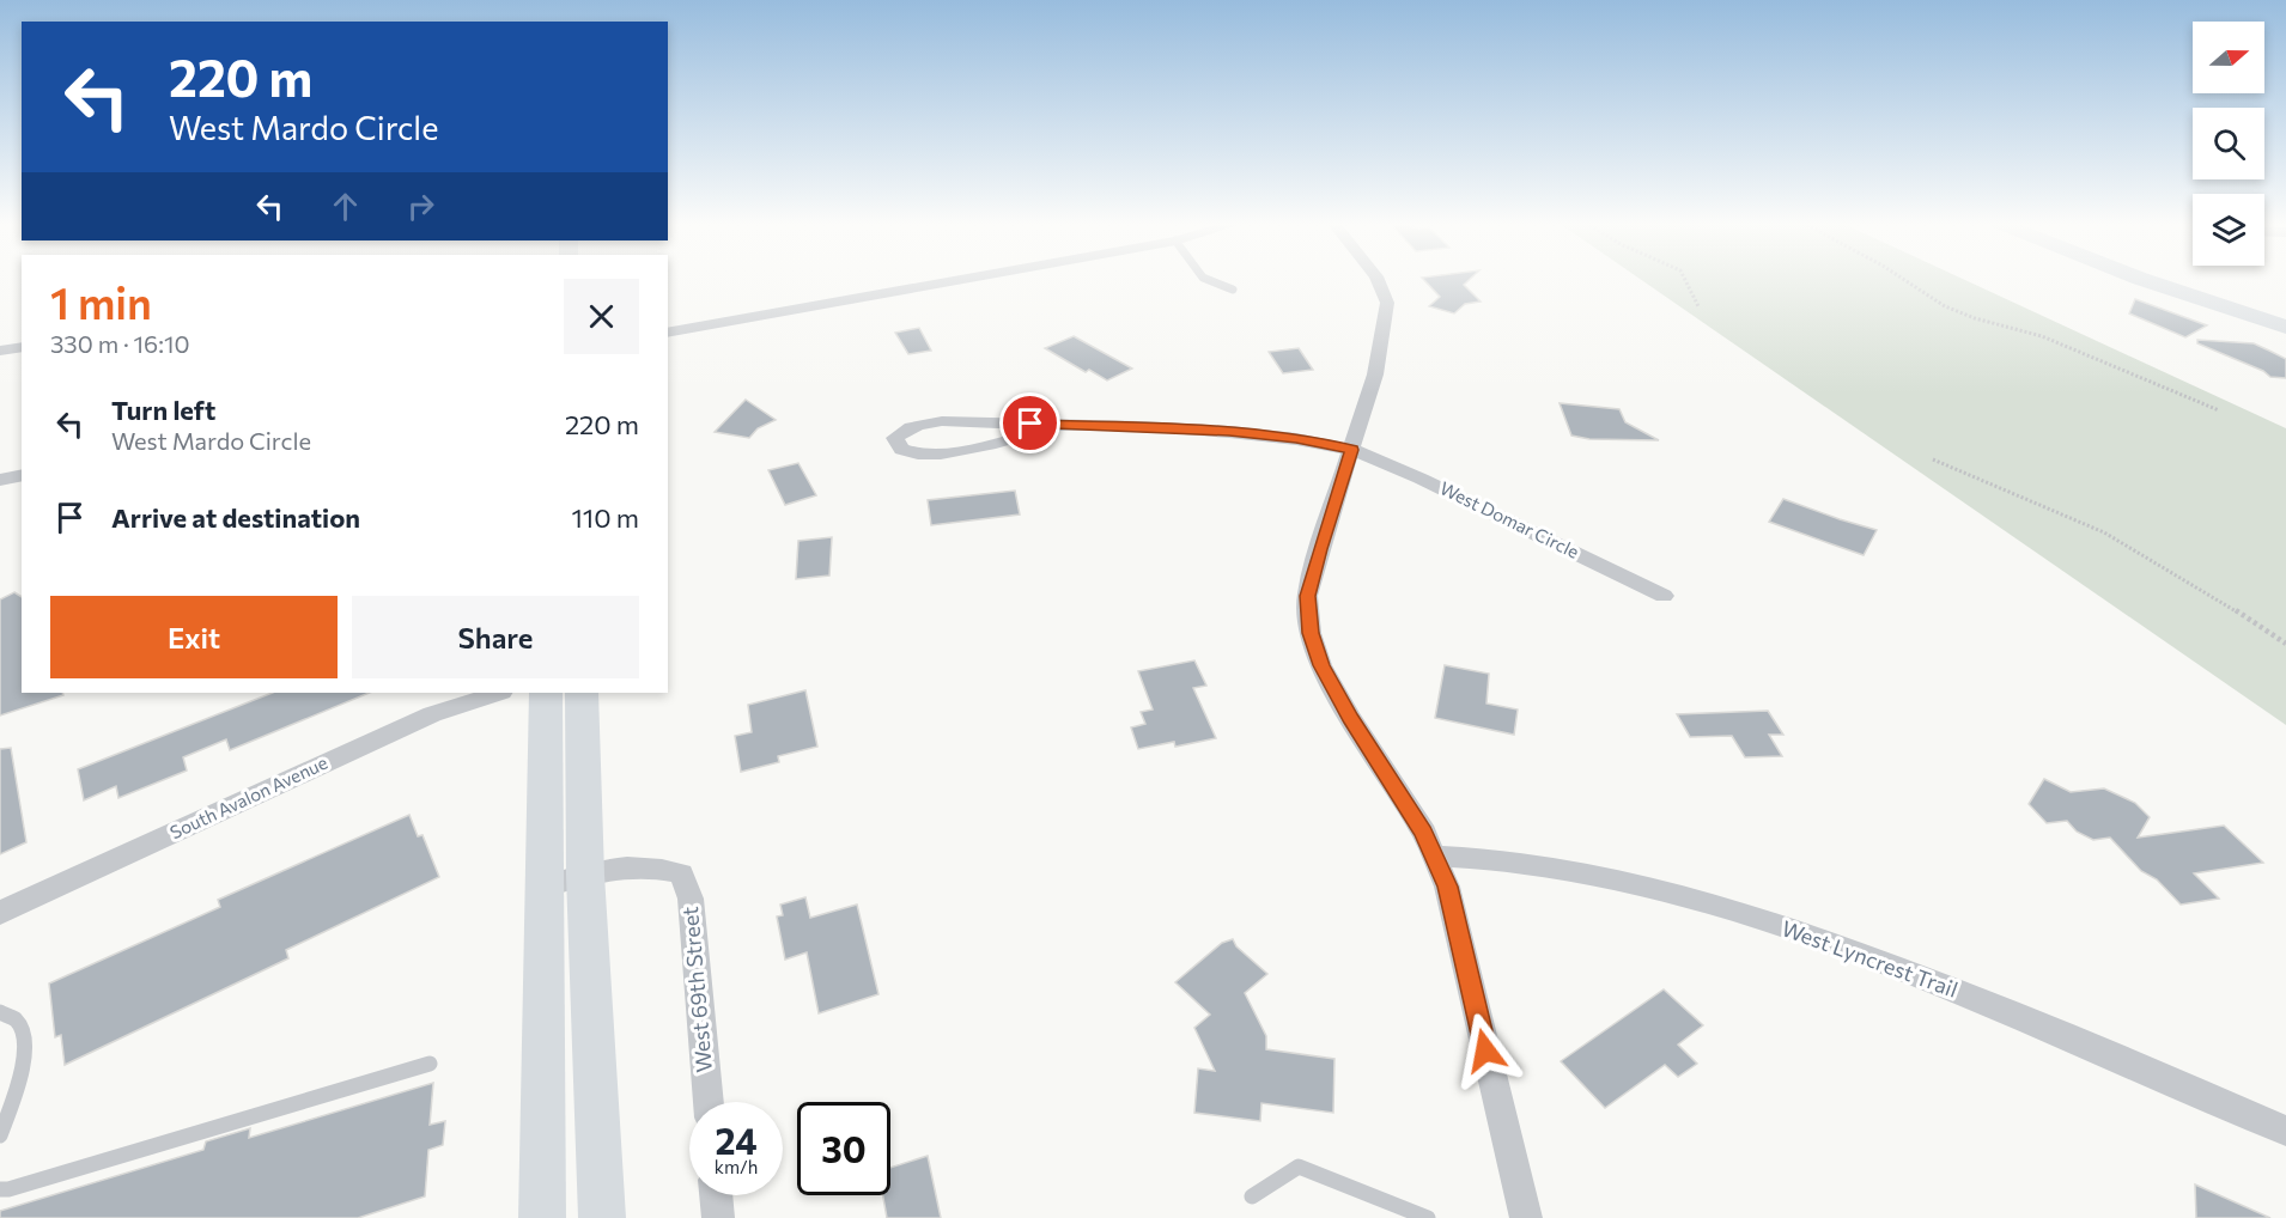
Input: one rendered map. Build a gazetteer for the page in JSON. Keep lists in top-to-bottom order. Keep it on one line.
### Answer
{"streets":{"street":["West Domar Circle","South Avalon Avenue","West Lyncrest Trail","West 69th Street"]},"north":"right","page":{"turn":["220 m","West Mardo Circle"],"heading":["1 min","330 m · 16:10"],"list":[{"name":"Turn left","note":"West Mardo Circle","value":"220 m"},{"name":"Arrive at destination","value":"110 m"}],"buttons":["Exit","Share"],"speed":"24 km/h","limit":"30"}}
